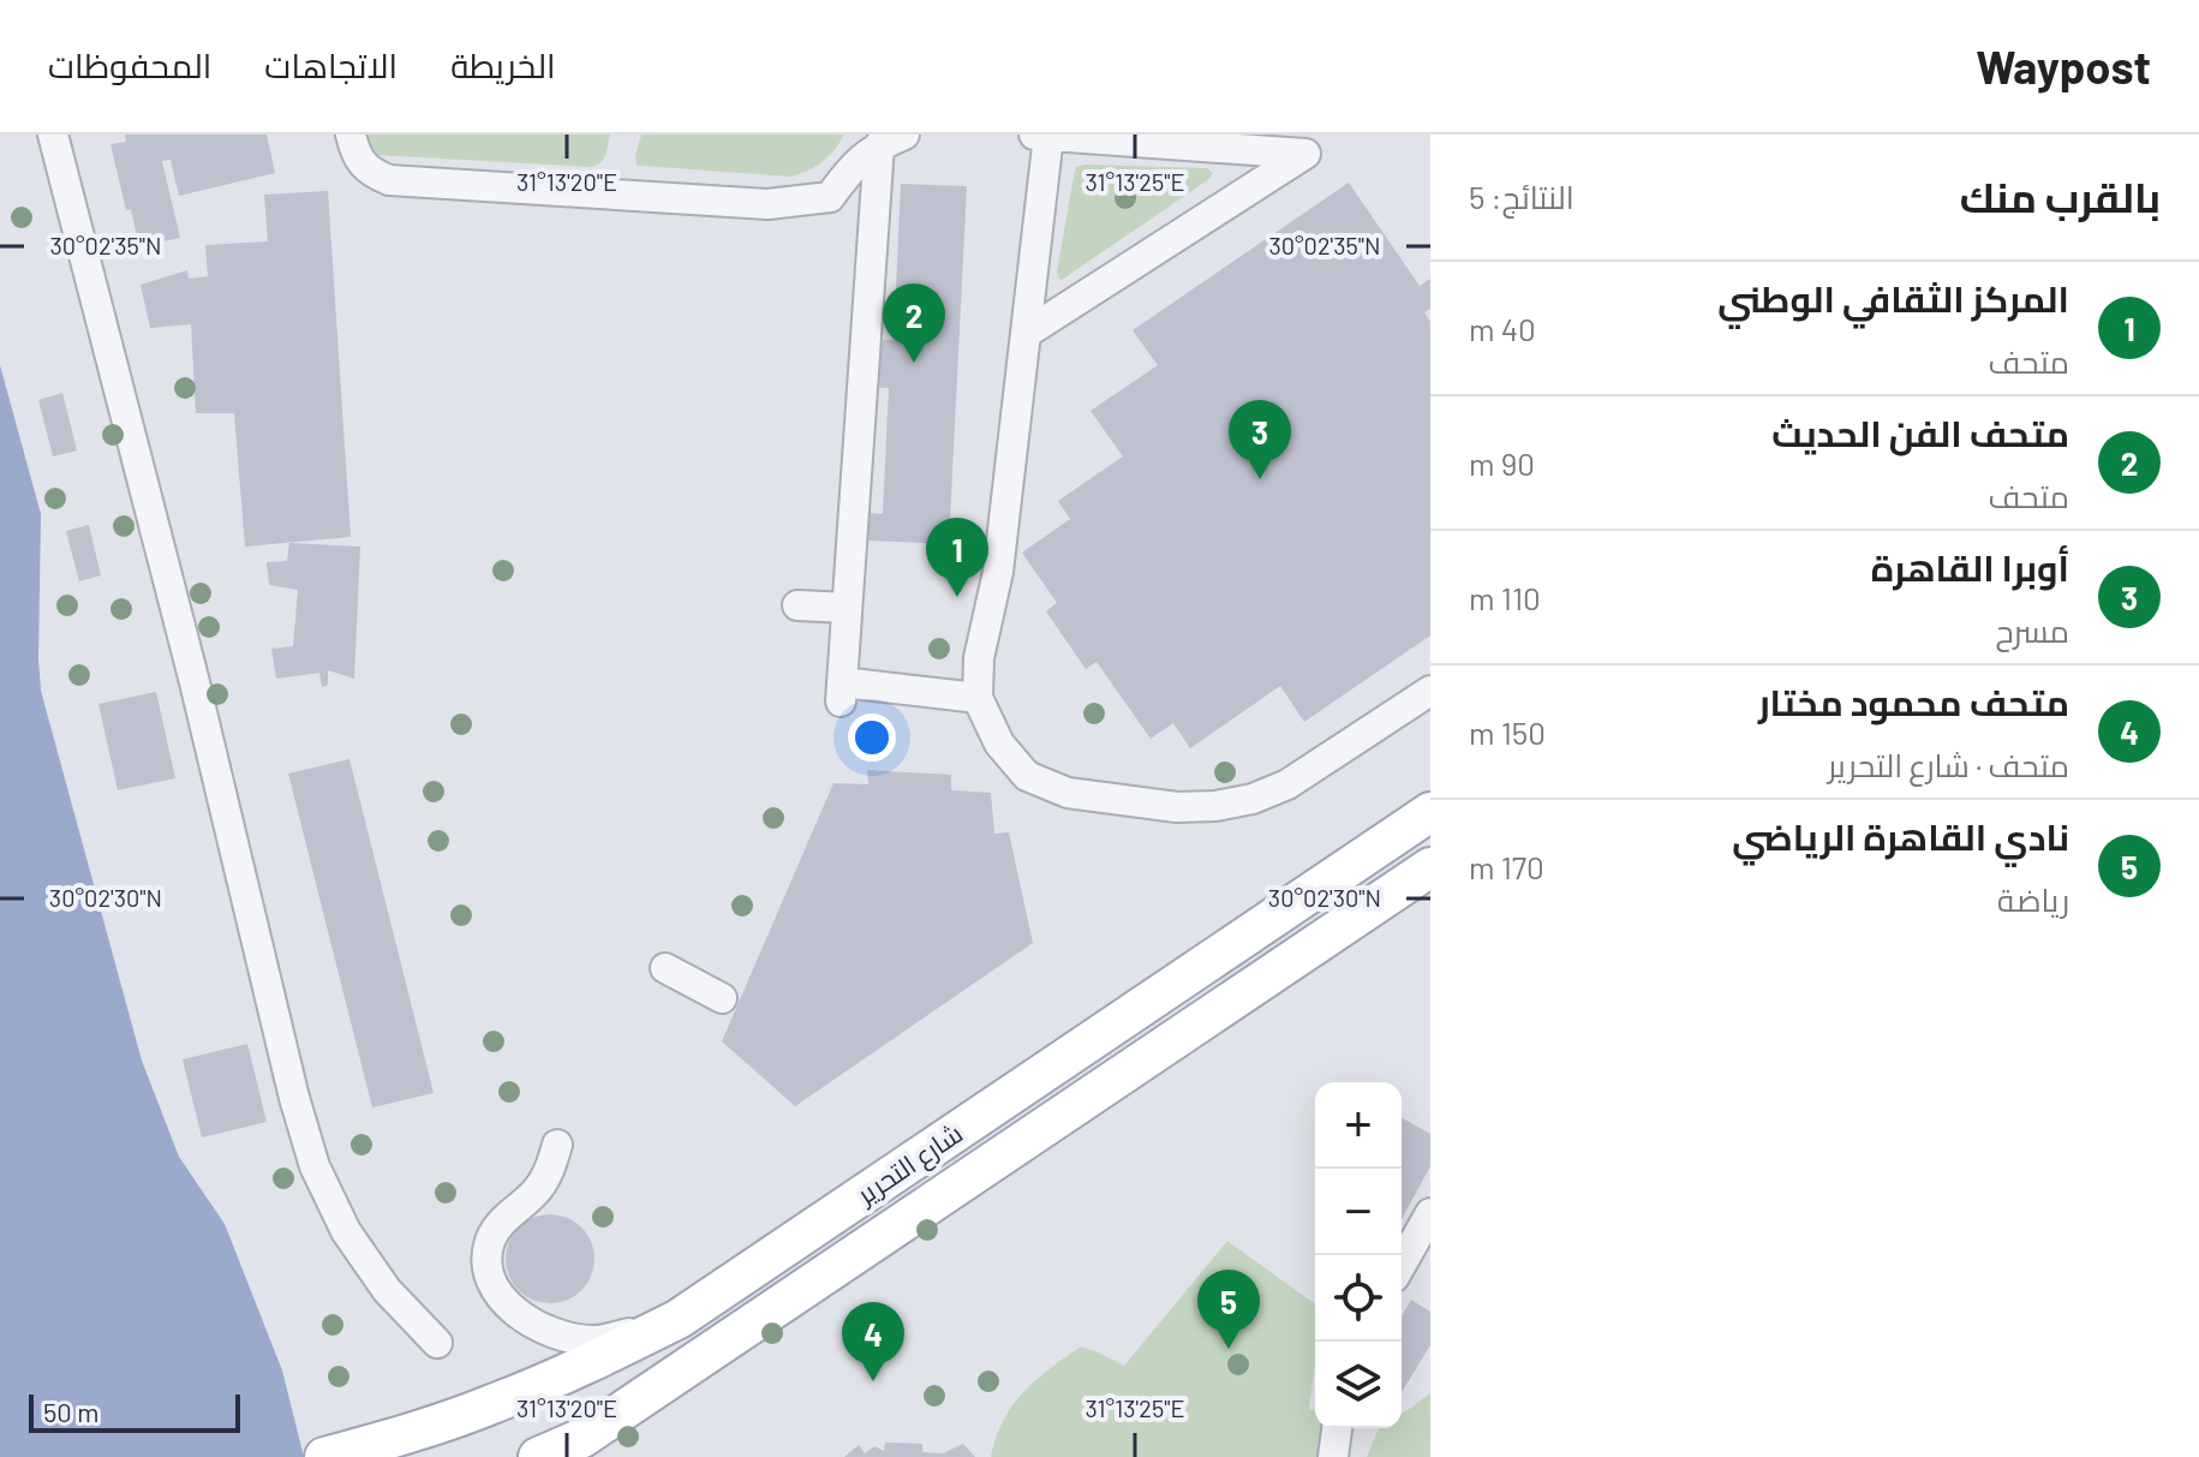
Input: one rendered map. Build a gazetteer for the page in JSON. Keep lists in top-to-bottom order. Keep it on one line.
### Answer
{"streets":{"main road":["شارع التحرير"]},"scale_bar":"50 m","page":{"header":"Waypost","nav":["الخريطة","الاتجاهات","المحفوظات"],"heading":["بالقرب منك","النتائج: 5"],"list":[{"mark":"1","name":"المركز الثقافي الوطني","note":"متحف","value":"40 m"},{"mark":"2","name":"متحف الفن الحديث","note":"متحف","value":"90 m"},{"mark":"3","name":"أوبرا القاهرة","note":"مسرح","value":"110 m"},{"mark":"4","name":"متحف محمود مختار","note":"متحف · شارع التحرير","value":"150 m"},{"mark":"5","name":"نادي القاهرة الرياضي","note":"رياضة","value":"170 m"}],"pins":["2","3","1","5","4"],"map_buttons":["+","−"],"scale":"50 m"},"coordinates":["31°13'20\"E","31°13'25\"E","30°02'35\"N","30°02'30\"N"]}
